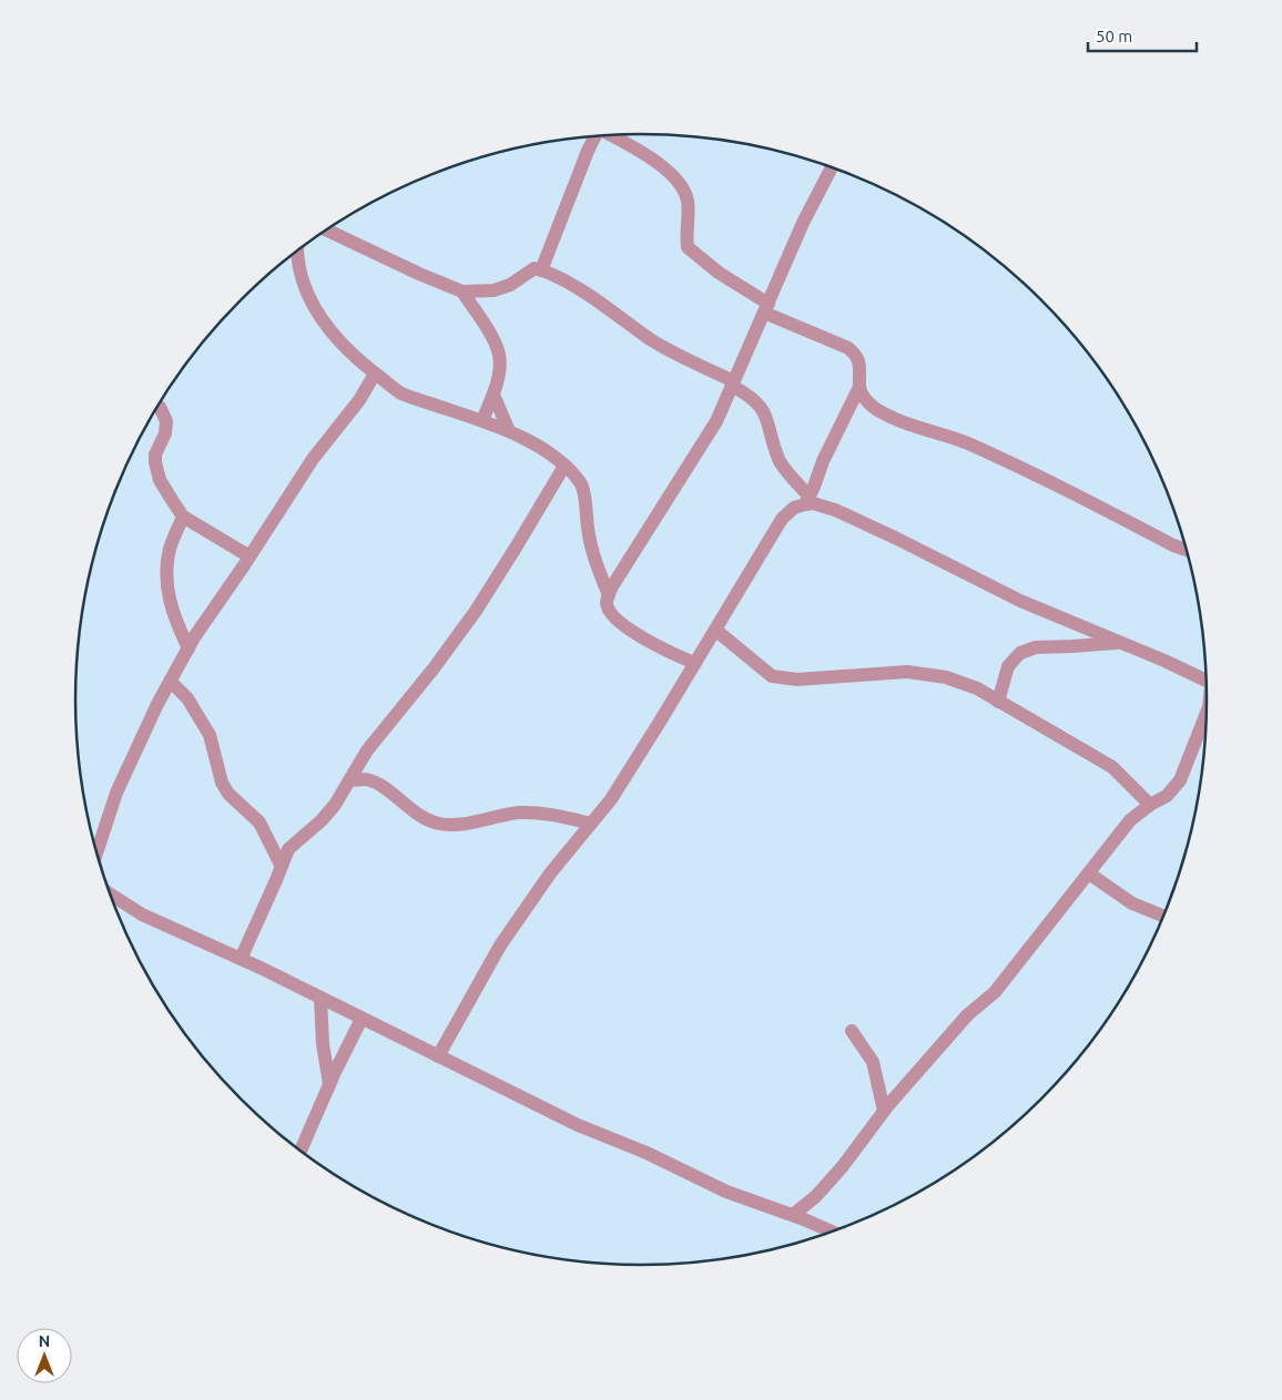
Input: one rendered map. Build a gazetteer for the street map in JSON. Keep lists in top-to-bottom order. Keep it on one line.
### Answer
{"scale_bar":"50 m","north":"top"}
